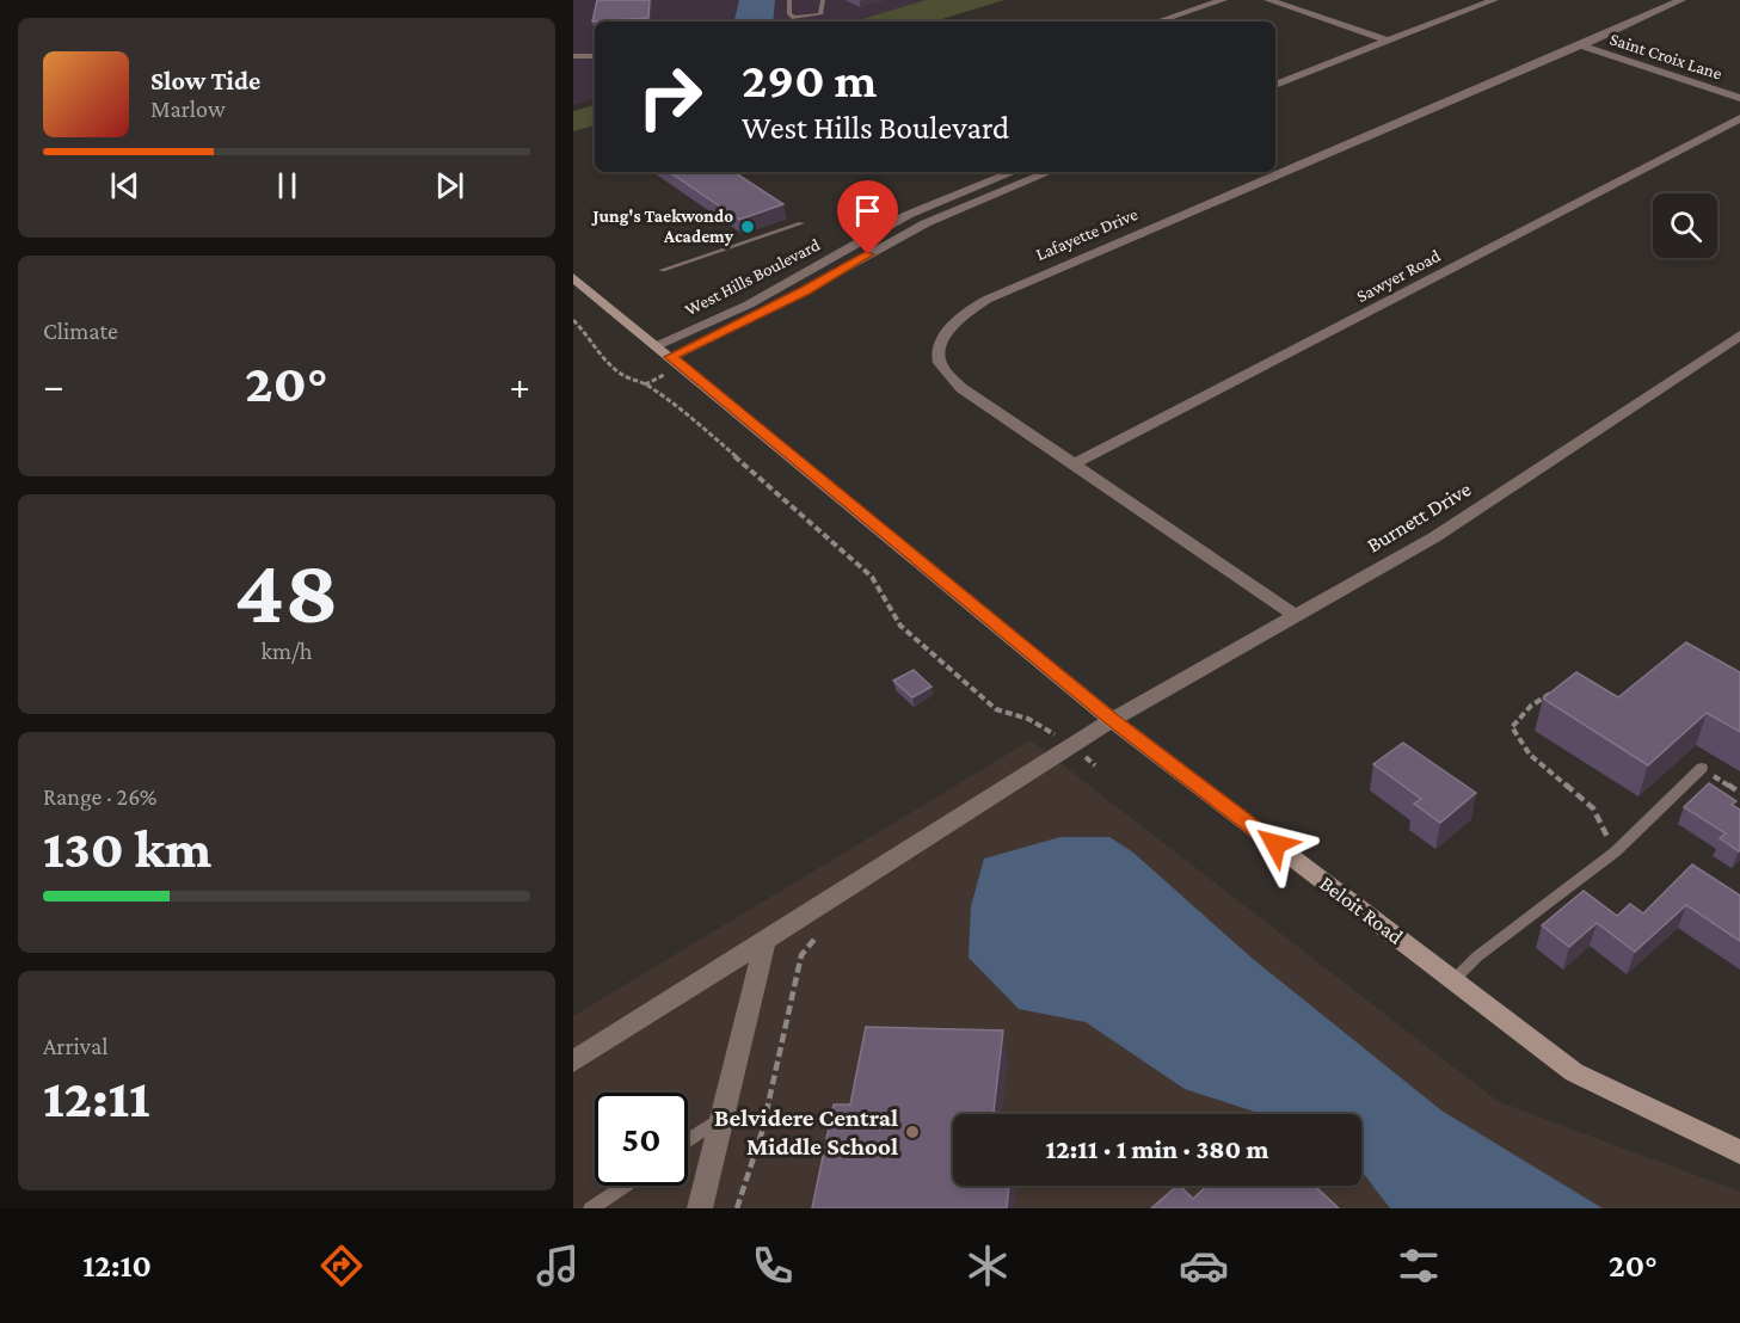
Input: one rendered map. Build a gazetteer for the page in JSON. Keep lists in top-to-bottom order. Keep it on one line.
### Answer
{"streets":{"main road":["Beloit Road"],"street":["Saint Croix Lane","Lafayette Drive","Sawyer Road","West Hills Boulevard","Burnett Drive"]},"crossings":[["Saint Croix Lane","Lafayette Drive"],["Lafayette Drive","Sawyer Road"],["Lafayette Drive","Burnett Drive"],["West Hills Boulevard","Beloit Road"],["Burnett Drive","Beloit Road"]],"places":["Jung's Taekwondo Academy","Belvidere Central Middle School"],"page":{"turn":["290 m","West Hills Boulevard"],"song":["Slow Tide","Marlow"],"tile":["Climate",["48","km/h"],["Range · 26%","130 km"],["Arrival","12:11"]],"heat":["−","20°","+"],"limit":"50","trip":"12:11 · 1 min · 380 m","tabs":["12:10","20°"]}}
